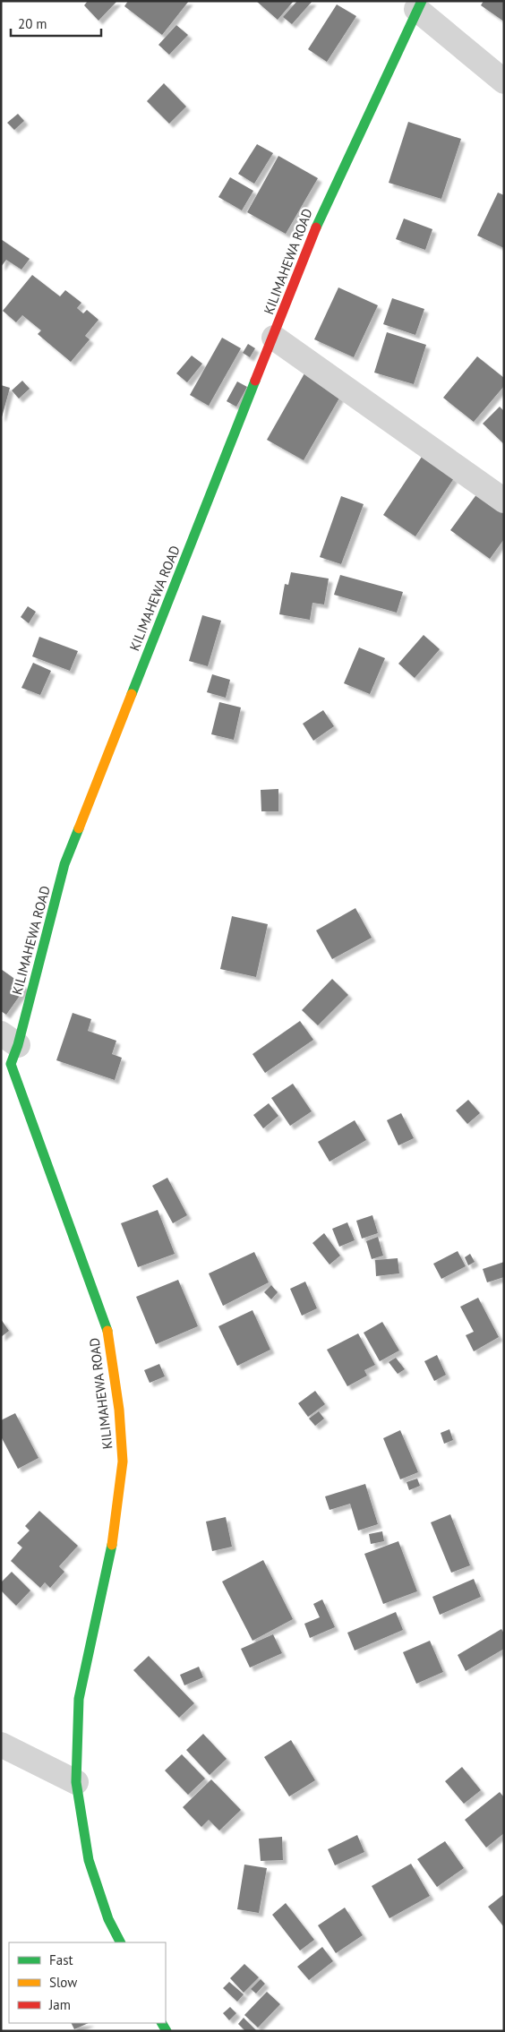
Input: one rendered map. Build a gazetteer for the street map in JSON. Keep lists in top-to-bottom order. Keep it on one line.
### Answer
{"streets":{"street":["KILIMAHEWA ROAD"]},"legend":["Fast","Slow","Jam"],"scale_bar":"20 m"}
